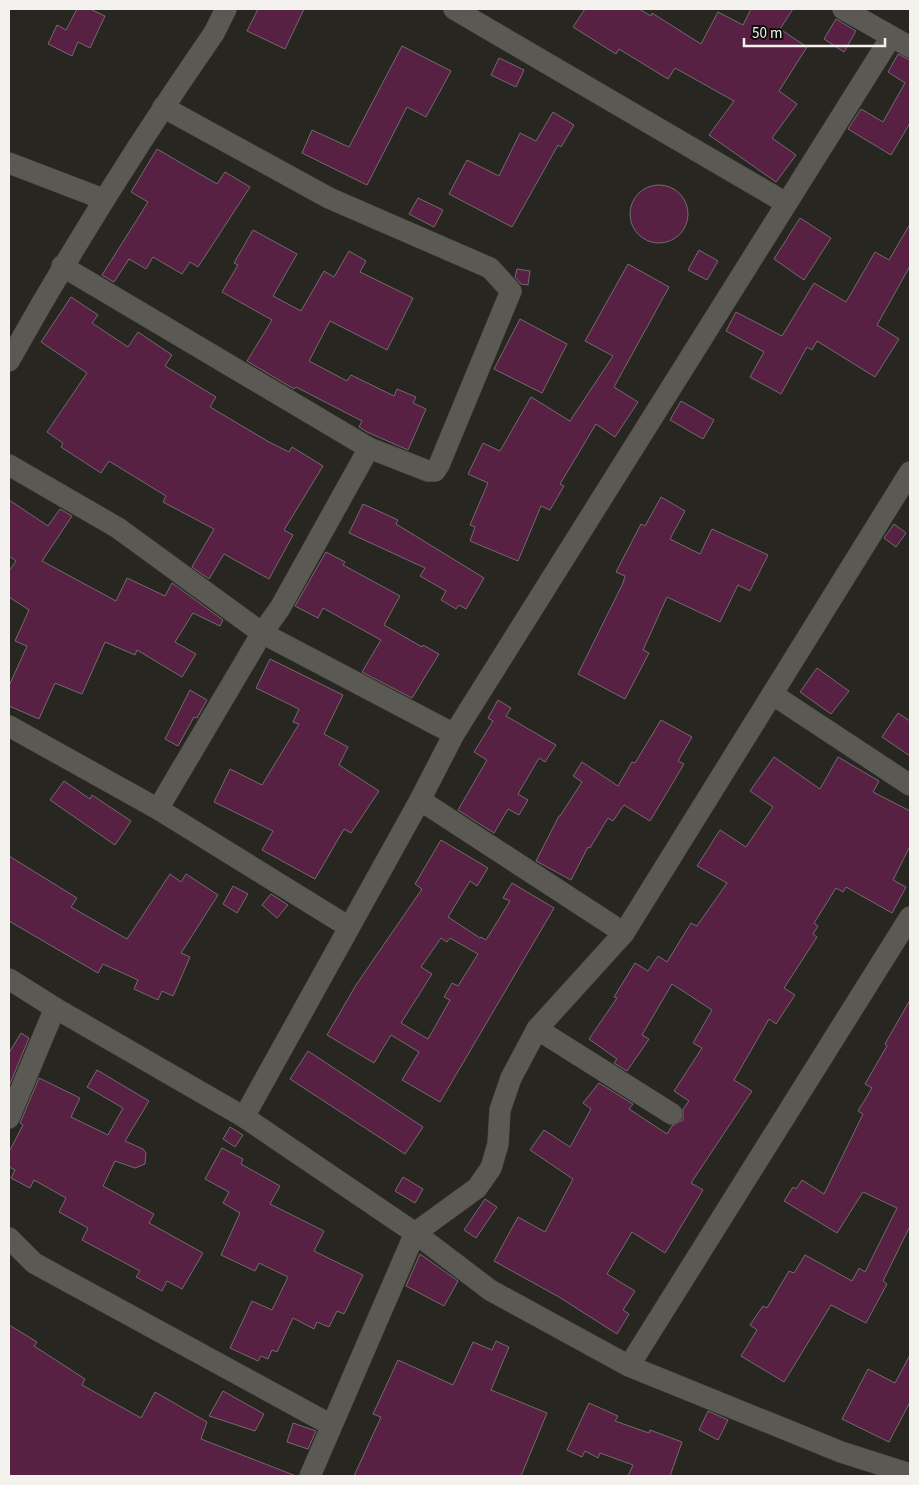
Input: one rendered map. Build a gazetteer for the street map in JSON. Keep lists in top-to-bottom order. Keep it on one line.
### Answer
{"scale_bar":"50 m"}
